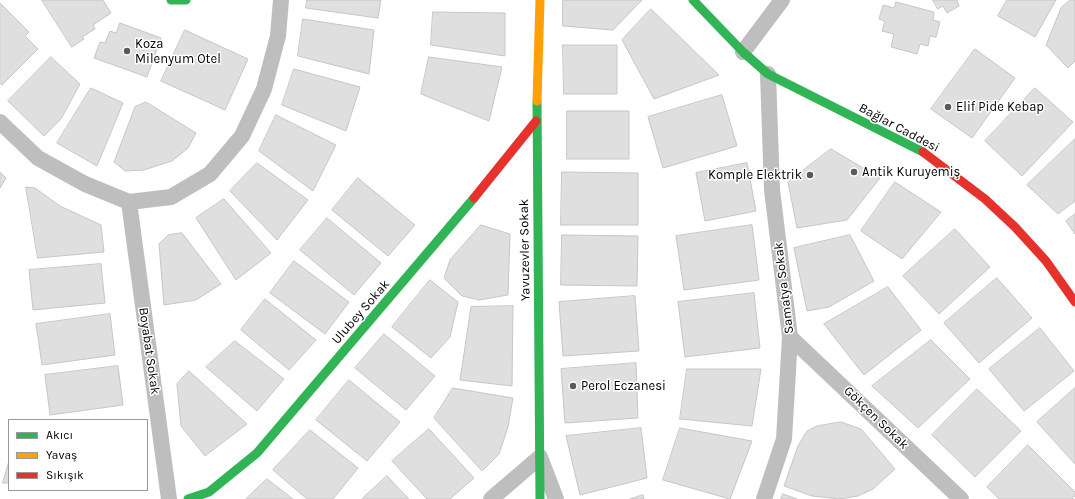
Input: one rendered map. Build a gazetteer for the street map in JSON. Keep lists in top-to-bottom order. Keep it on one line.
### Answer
{"streets":{"street":["Bağlar Caddesi","Yavuzevler Sokak","Samatya Sokak","Ulubey Sokak","Boyabat Sokak","Gökçen Sokak"]},"crossings":[["Bağlar Caddesi","Samatya Sokak"],["Yavuzevler Sokak","Ulubey Sokak"],["Samatya Sokak","Gökçen Sokak"]],"places":["Koza Milenyum Otel","Elif Pide Kebap","Antik Kuruyemiş","Komple Elektrik","Perol Eczanesi"],"legend":["Akıcı","Yavaş","Sıkışık"]}
